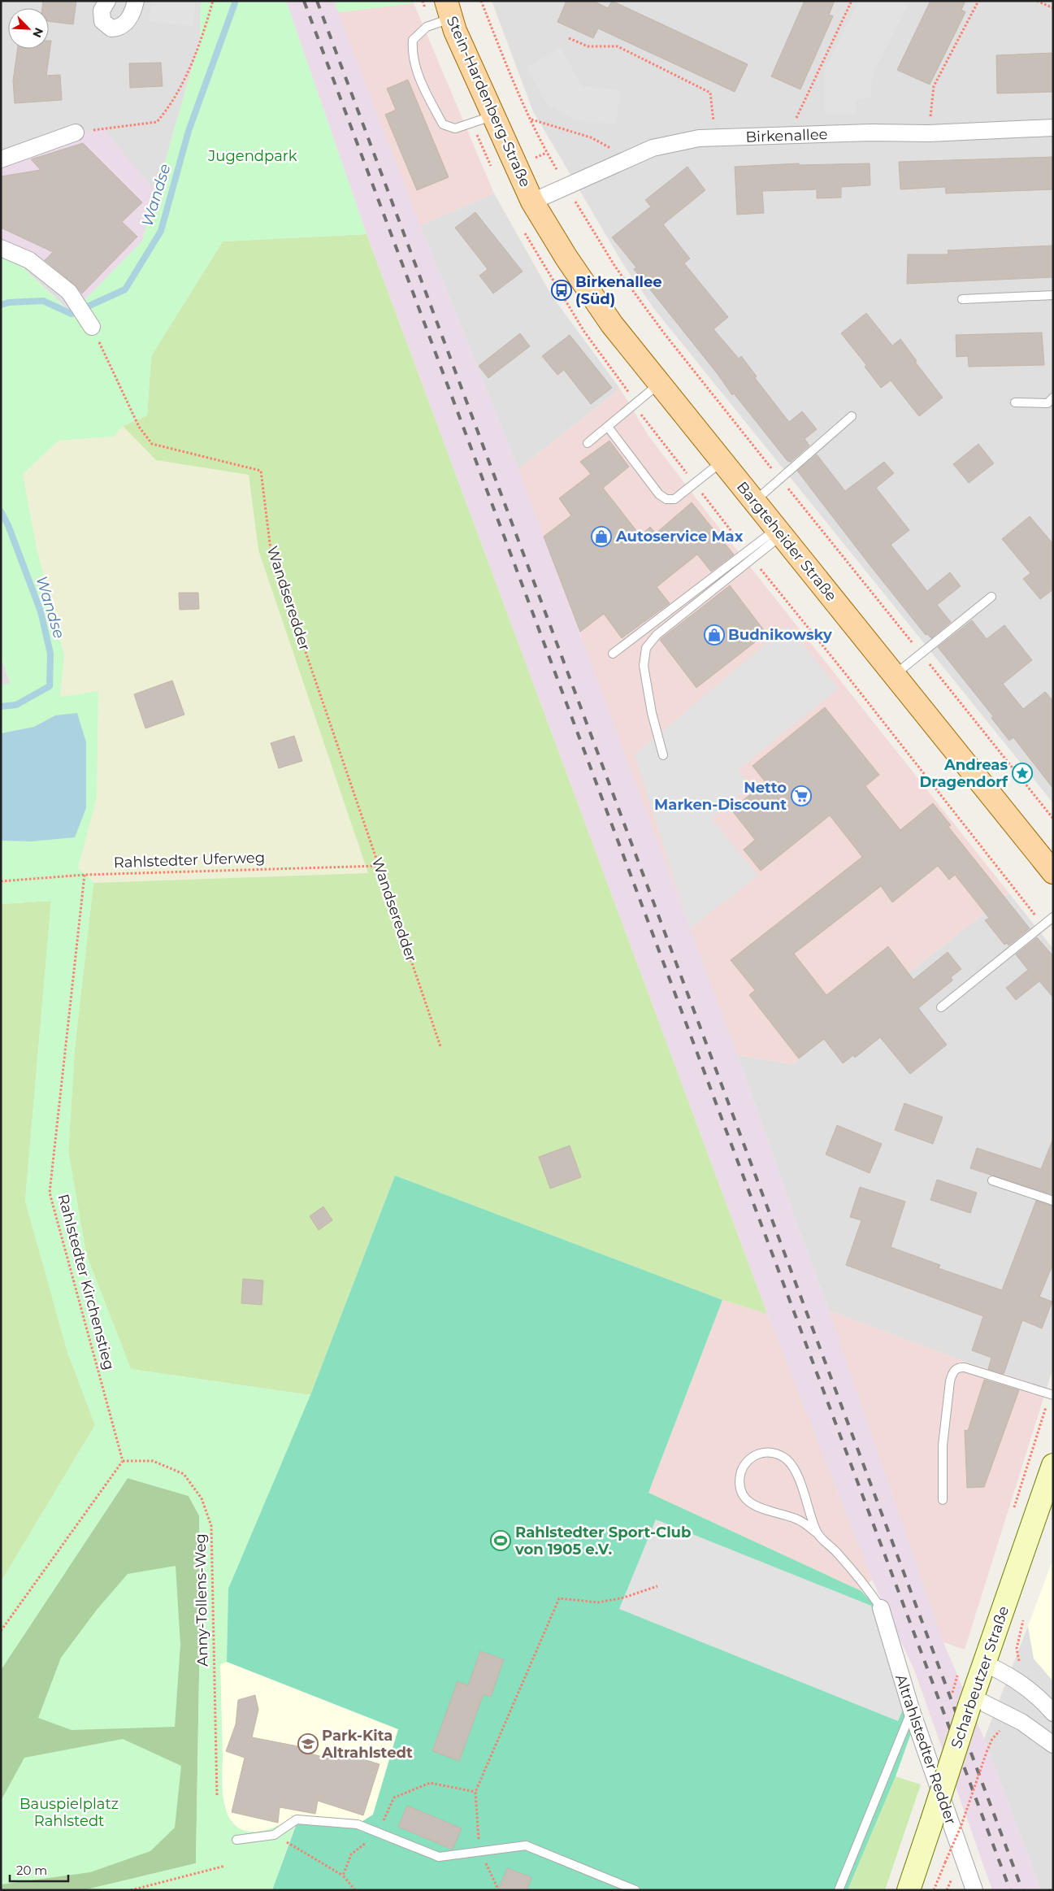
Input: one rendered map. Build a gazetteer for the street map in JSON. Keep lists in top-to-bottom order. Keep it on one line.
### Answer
{"streets":{"main road":["Stein-Hardenberg-Straße","Bargteheider Straße","Scharbeutzer Straße"],"street":["Birkenallee","Altrahlstedter Redder"],"path":["Wandseredder","Rahlstedter Uferweg","Rahlstedter Kirchenstieg","Anny-Tollens-Weg"]},"crossings":[["Stein-Hardenberg-Straße","Birkenallee"],["Stein-Hardenberg-Straße","Bargteheider Straße"],["Birkenallee","Bargteheider Straße"],["Wandseredder","Rahlstedter Uferweg"],["Rahlstedter Uferweg","Rahlstedter Kirchenstieg"],["Rahlstedter Kirchenstieg","Anny-Tollens-Weg"]],"water":["Wandse"],"parks":["Jugendpark","Bauspielplatz Rahlstedt"],"places":{"bus stop":["Birkenallee (Süd)"],"shop":["Autoservice Max","Budnikowsky"],"place":["Andreas Dragendorf"],"supermarket":["Netto Marken-Discount"],"sports":["Rahlstedter Sport-Club von 1905 e.V."],"school or university":["Park-Kita Altrahlstedt"]},"scale_bar":"20 m","north":"bottom right"}
